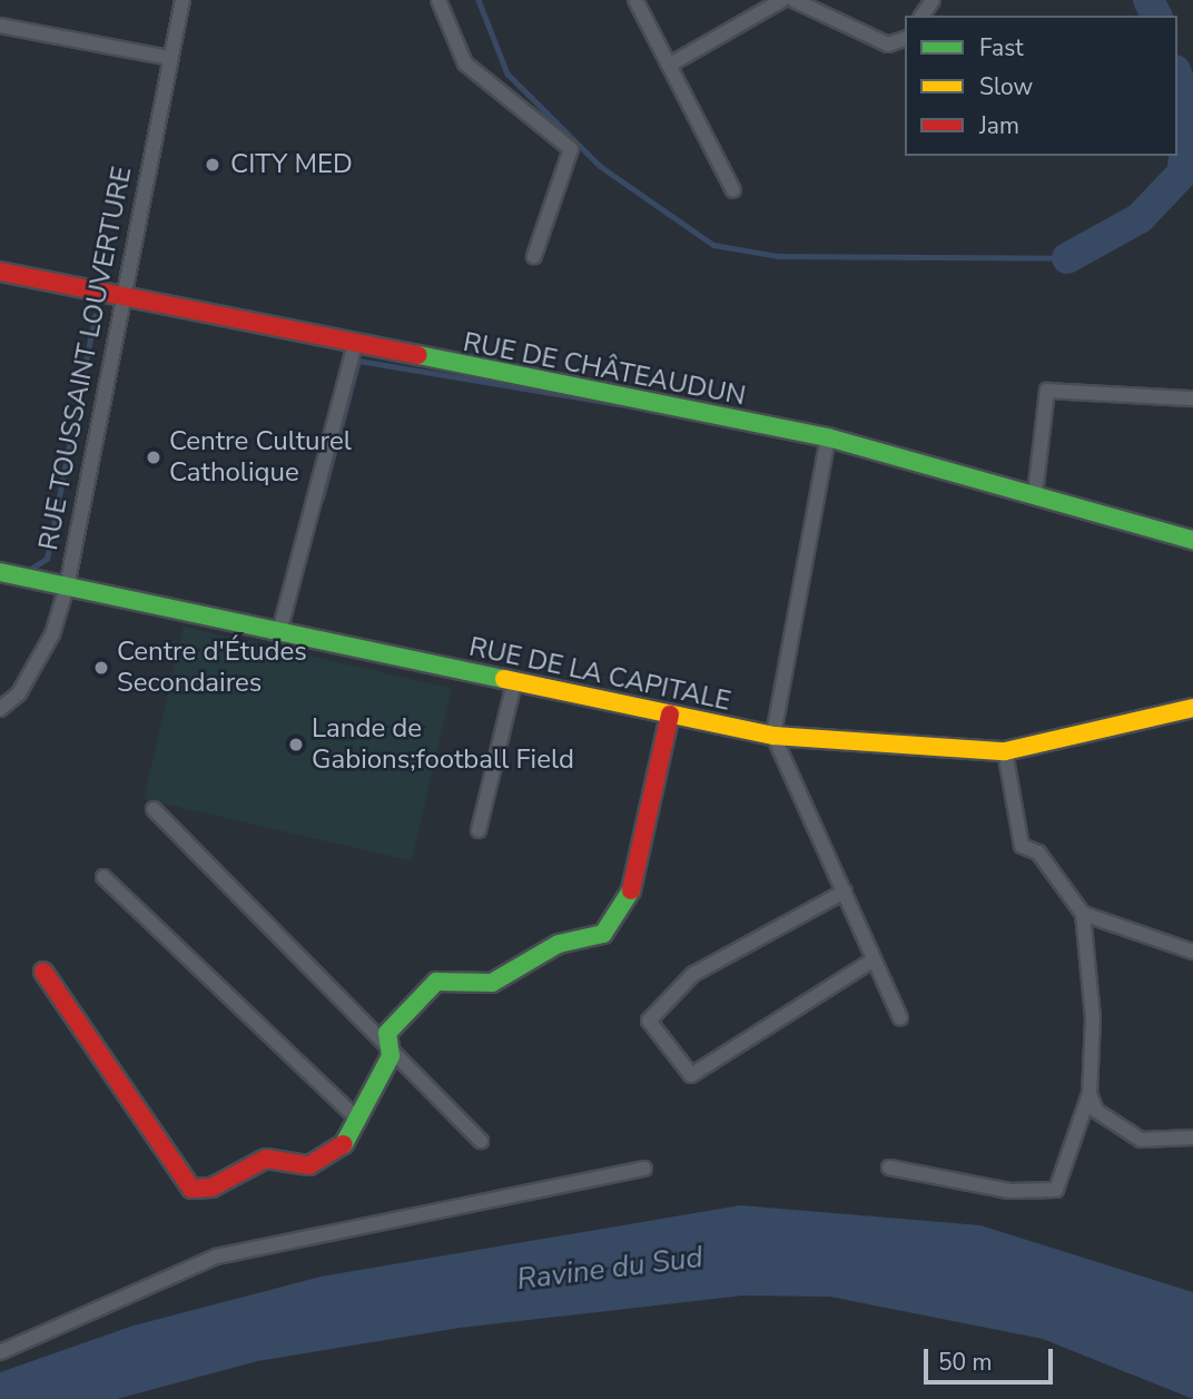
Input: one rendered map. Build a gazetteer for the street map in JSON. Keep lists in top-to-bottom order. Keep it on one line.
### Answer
{"streets":{"street":["RUE TOUSSAINT LOUVERTURE","RUE DE CHÂTEAUDUN","RUE DE LA CAPITALE"]},"crossings":[["RUE TOUSSAINT LOUVERTURE","RUE DE CHÂTEAUDUN"],["RUE TOUSSAINT LOUVERTURE","RUE DE LA CAPITALE"]],"water":["Ravine du Sud"],"places":["CITY MED","Centre Culturel Catholique","Centre d'Études Secondaires","Lande de Gabions;football Field"],"legend":["Fast","Slow","Jam"],"scale_bar":"50 m"}
